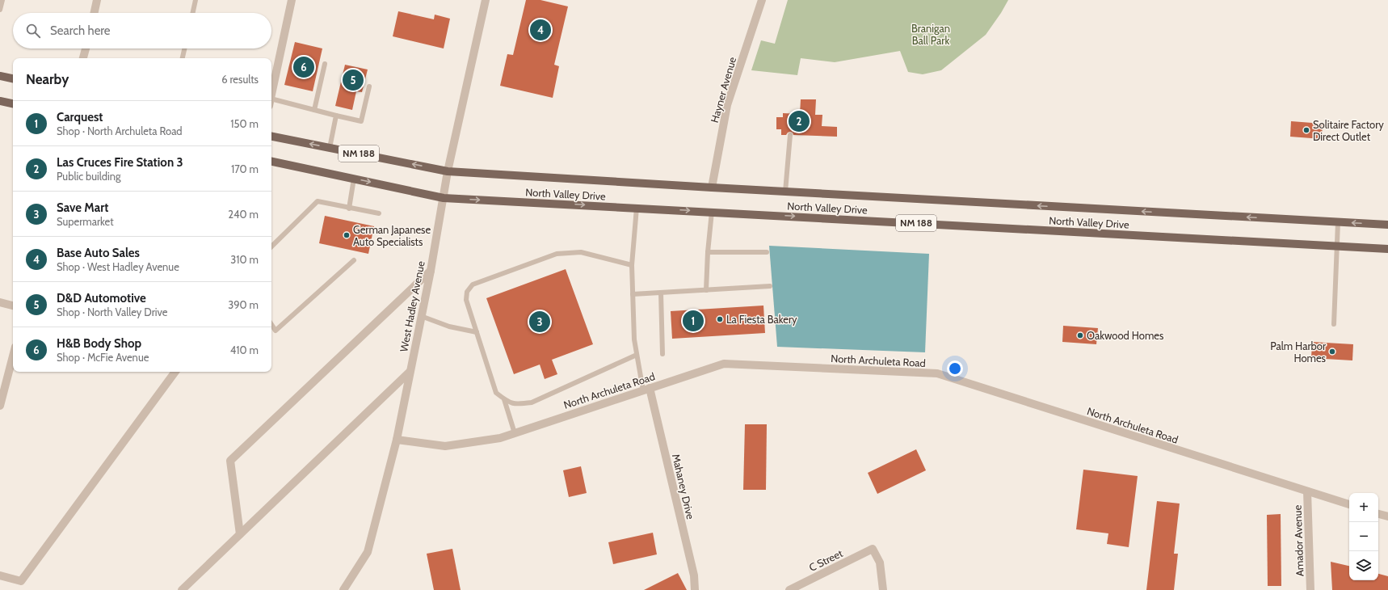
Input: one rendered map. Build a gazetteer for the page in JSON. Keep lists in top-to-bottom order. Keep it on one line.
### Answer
{"streets":{"main road":["NM 188","North Valley Drive"],"street":["Hayner Avenue","West Hadley Avenue","North Archuleta Road","Mahaney Drive","Amador Avenue","C Street"]},"crossings":[["Hayner Avenue","North Valley Drive"],["North Valley Drive","West Hadley Avenue"],["West Hadley Avenue","North Archuleta Road"],["North Archuleta Road","Mahaney Drive"],["North Archuleta Road","Amador Avenue"]],"parks":["Branigan Ball Park"],"places":["Solitaire Factory Direct Outlet","German Japanese Auto Specialists","La Fiesta Bakery","Oakwood Homes","Palm Harbor Homes"],"page":{"search":"Search here","pins":["4","6","5","2","1","3"],"heading":["Nearby","6 results"],"list":[{"mark":"1","name":"Carquest","note":"Shop · North Archuleta Road","value":"150 m"},{"mark":"2","name":"Las Cruces Fire Station 3","note":"Public building","value":"170 m"},{"mark":"3","name":"Save Mart","note":"Supermarket","value":"240 m"},{"mark":"4","name":"Base Auto Sales","note":"Shop · West Hadley Avenue","value":"310 m"},{"mark":"5","name":"D&D Automotive","note":"Shop · North Valley Drive","value":"390 m"},{"mark":"6","name":"H&B Body Shop","note":"Shop · McFie Avenue","value":"410 m"}],"map_buttons":["+","−"]}}
